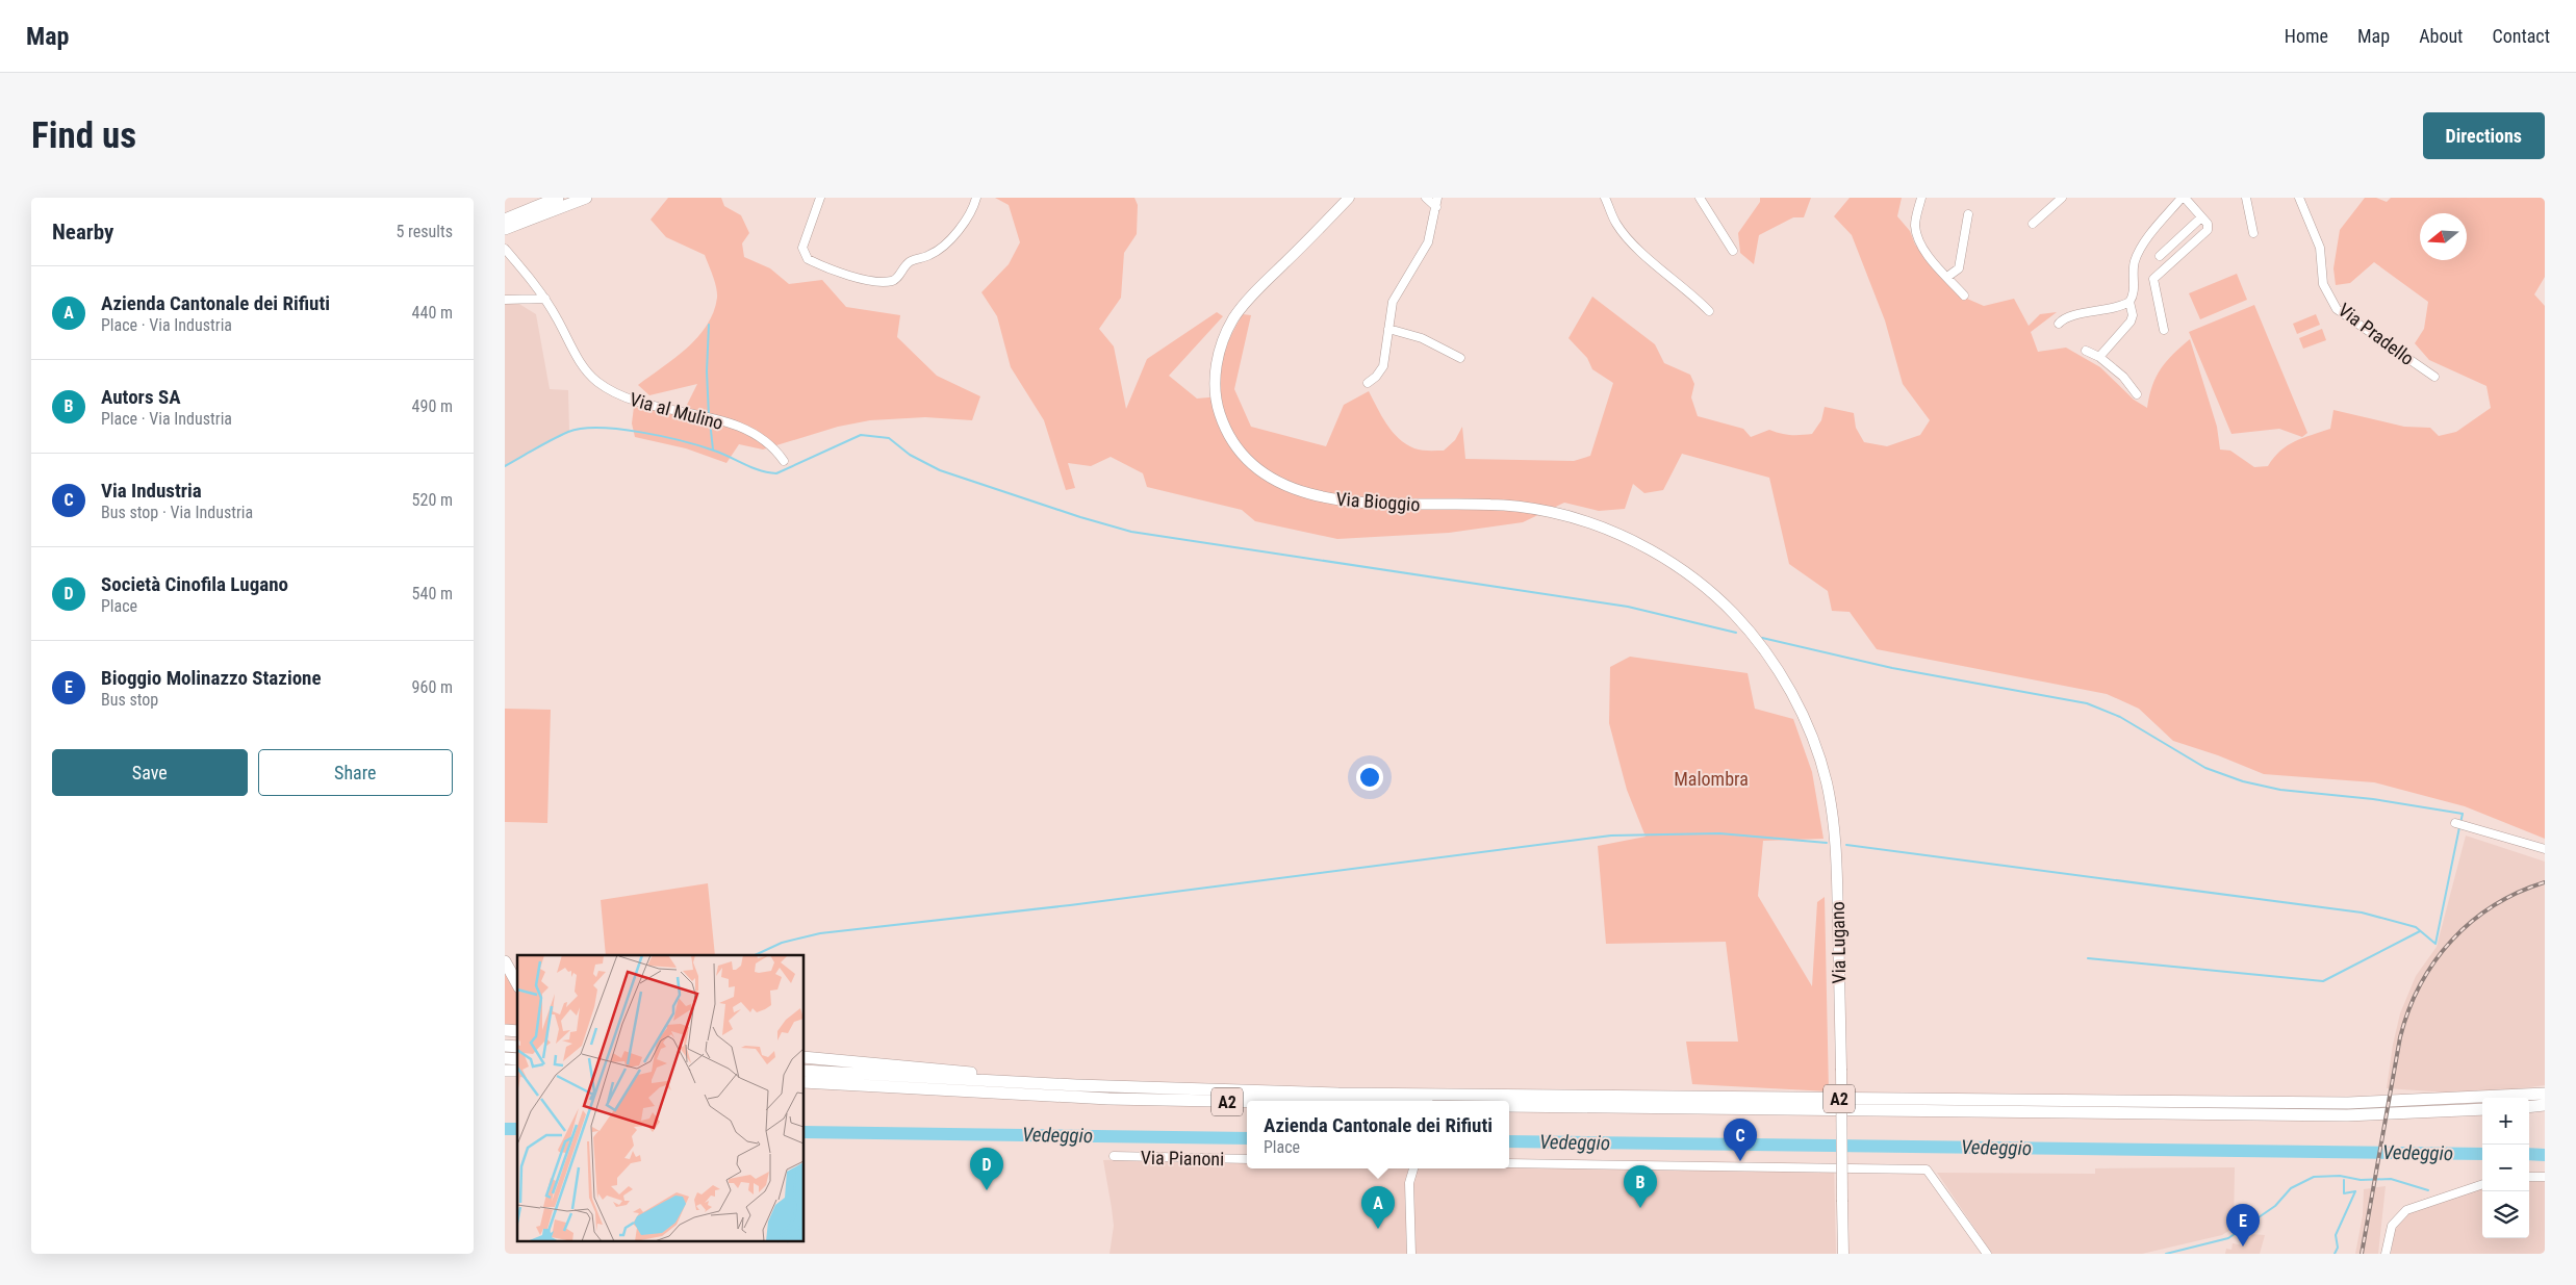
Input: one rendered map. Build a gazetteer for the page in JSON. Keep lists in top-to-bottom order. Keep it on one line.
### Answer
{"streets":{"highway":["A2"],"main road":["Via Bioggio","Via Lugano"],"street":["Via Pradello","Via al Mulino","Via Pianoni"]},"crossings":[["Via Bioggio","Via Lugano"]],"water":["Vedeggio"],"parks":["Malombra"],"north":"left","page":{"header":"Map","nav":["Home","Map","About","Contact"],"buttons":["Directions",["Save","Share"]],"title":"Find us","heading":["Nearby","5 results"],"list":[{"mark":"A","name":"Azienda Cantonale dei Rifiuti","note":"Place · Via Industria","value":"440 m"},{"mark":"B","name":"Autors SA","note":"Place · Via Industria","value":"490 m"},{"mark":"C","name":"Via Industria","note":"Bus stop · Via Industria","value":"520 m"},{"mark":"D","name":"Società Cinofila Lugano","note":"Place","value":"540 m"},{"mark":"E","name":"Bioggio Molinazzo Stazione","note":"Bus stop","value":"960 m"}],"map_buttons":["+","−"],"popup":["Azienda Cantonale dei Rifiuti","Place"],"pins":["C","D","B","A","E"]}}
